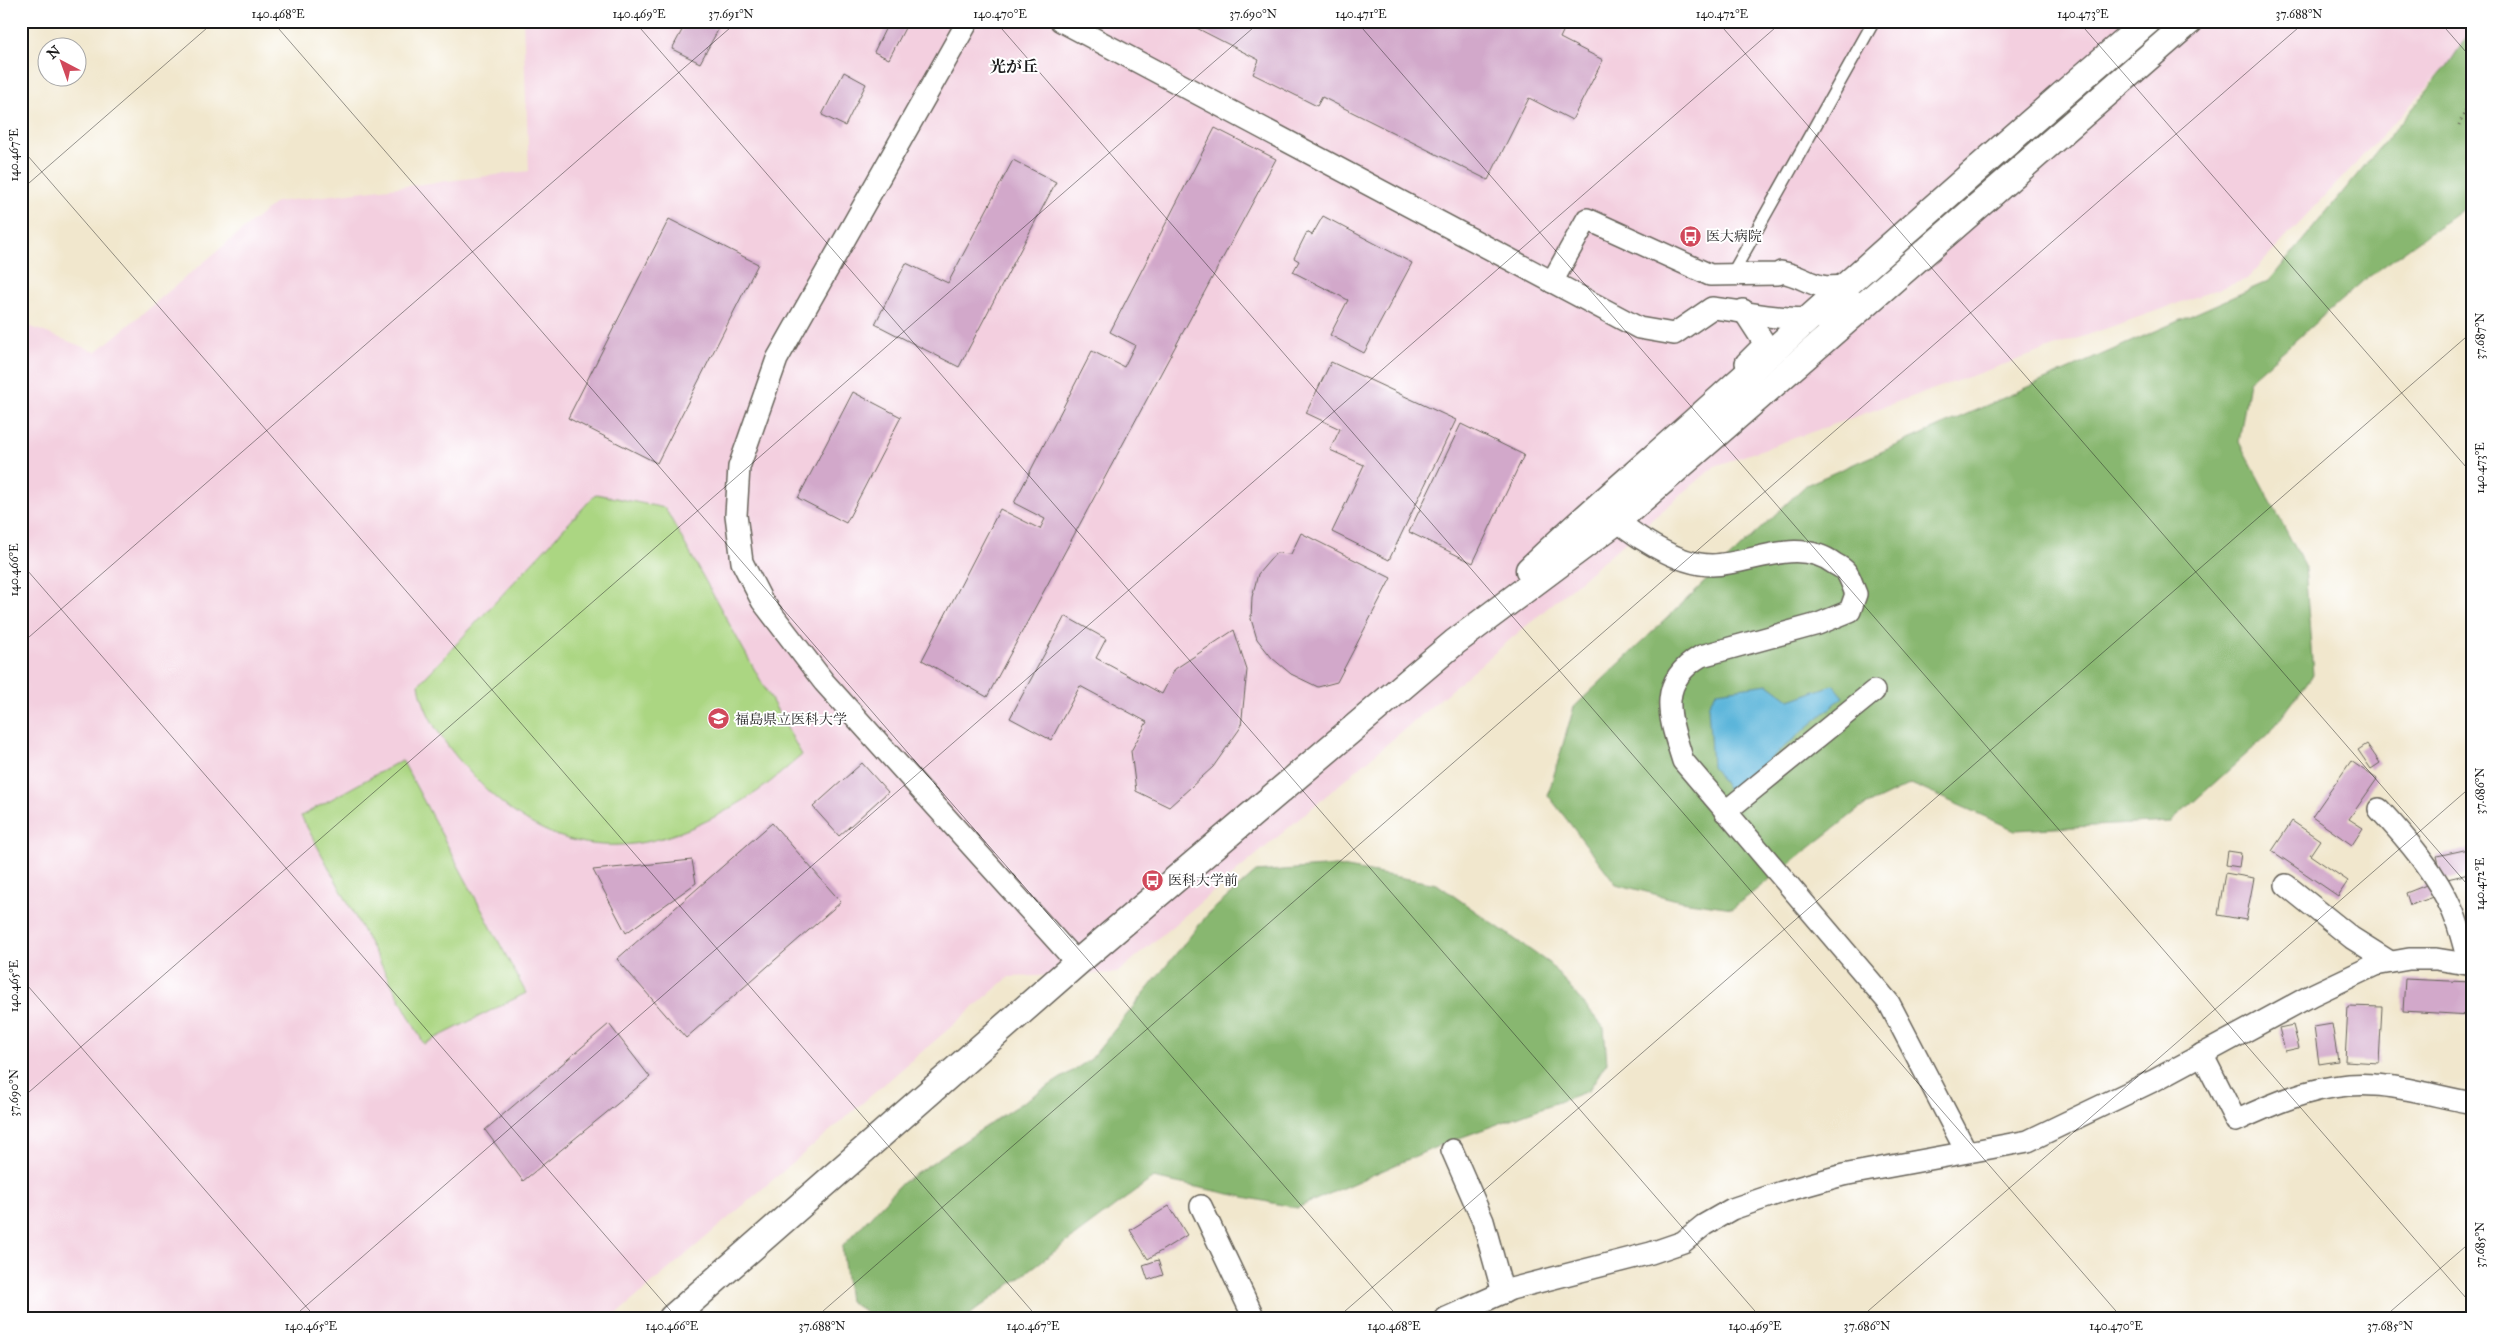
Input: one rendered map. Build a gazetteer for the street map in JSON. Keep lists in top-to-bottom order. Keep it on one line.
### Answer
{"districts":["光が丘"],"places":{"bus stop":["医大病院","医科大学前"],"school or university":["福島県立医科大学"]},"north":"top left","coordinates":["140.468°E","140.469°E","37.691°N","140.470°E","37.690°N","140.471°E","140.472°E","140.473°E","37.688°N","140.467°E","37.687°N","140.466°E","37.686°N","140.465°E","37.685°N"]}
